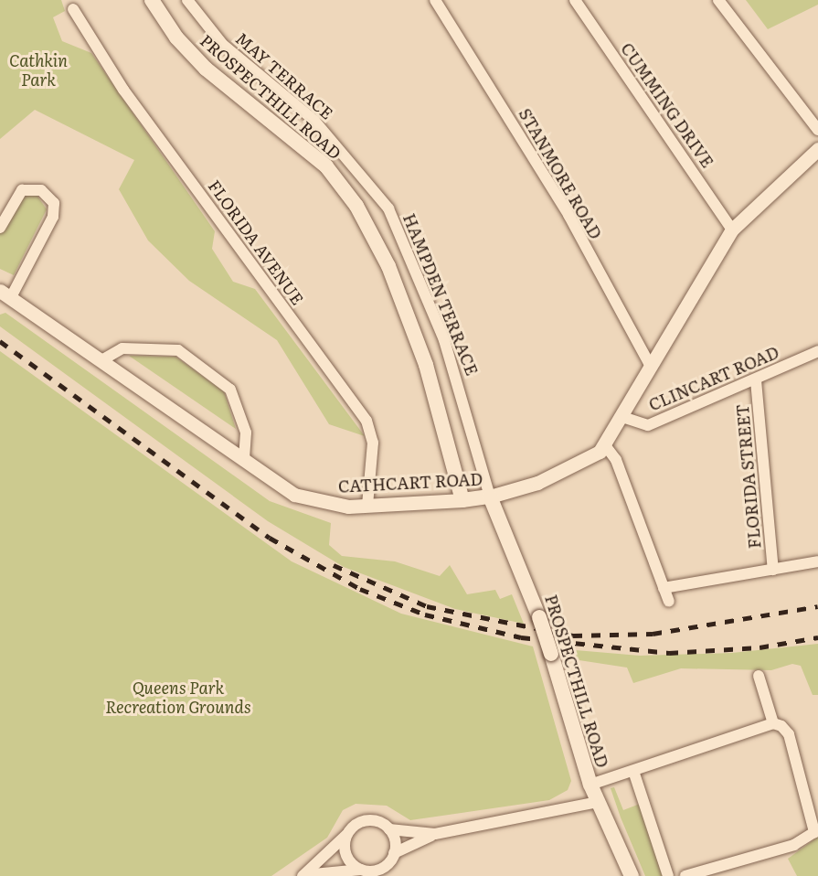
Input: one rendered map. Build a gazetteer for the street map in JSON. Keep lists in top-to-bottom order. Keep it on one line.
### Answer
{"streets":{"main road":["PROSPECTHILL ROAD","CATHCART ROAD"],"street":["MAY TERRACE","CUMMING DRIVE","STANMORE ROAD","FLORIDA AVENUE","HAMPDEN TERRACE","CLINCART ROAD","FLORIDA STREET"]},"crossings":[["MAY TERRACE","HAMPDEN TERRACE"],["PROSPECTHILL ROAD","HAMPDEN TERRACE"],["PROSPECTHILL ROAD","CATHCART ROAD"],["CUMMING DRIVE","CATHCART ROAD"],["STANMORE ROAD","CATHCART ROAD"],["FLORIDA AVENUE","CATHCART ROAD"],["HAMPDEN TERRACE","CATHCART ROAD"],["CLINCART ROAD","FLORIDA STREET"],["CLINCART ROAD","CATHCART ROAD"]],"parks":["Cathkin Park","Queens Park Recreation Grounds"]}
